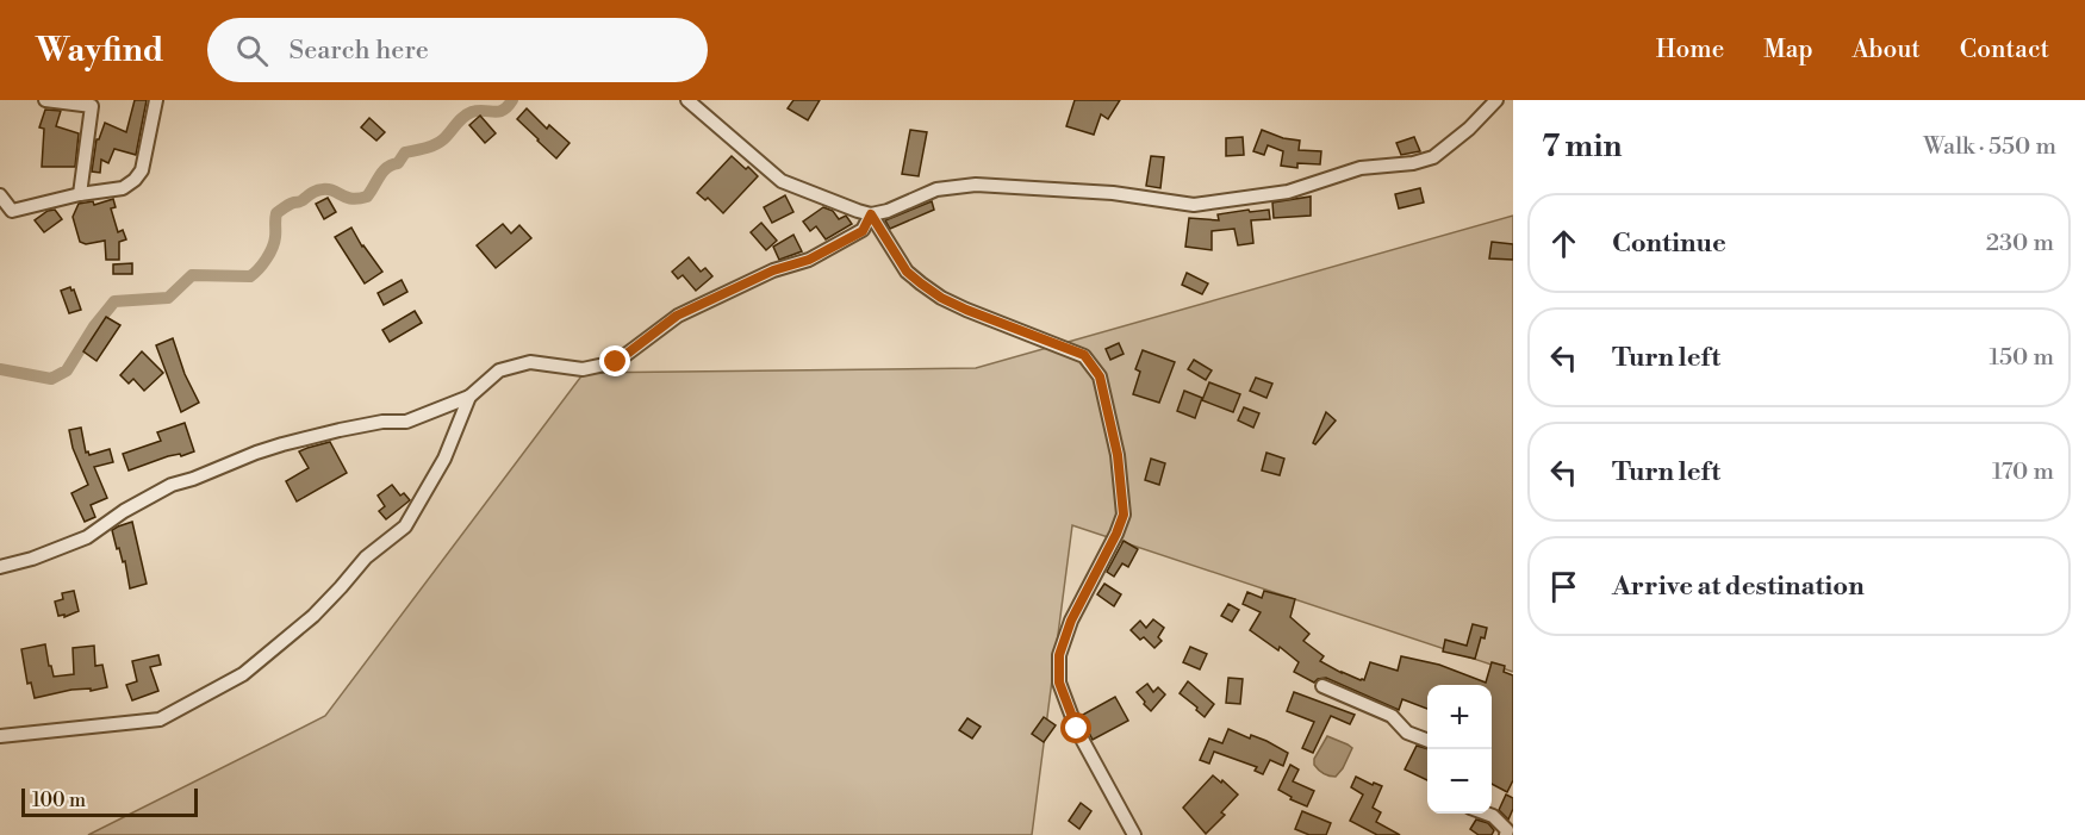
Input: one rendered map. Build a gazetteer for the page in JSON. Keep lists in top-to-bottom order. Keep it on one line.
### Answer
{"scale_bar":"100 m","page":{"header":"Wayfind","search":"Search here","nav":["Home","Map","About","Contact"],"heading":["7 min","Walk · 550 m"],"list":[["Continue","230 m"],["Turn left","150 m"],["Turn left","170 m"],"Arrive at destination"],"map_buttons":["+","−"],"scale":"100 m"}}
